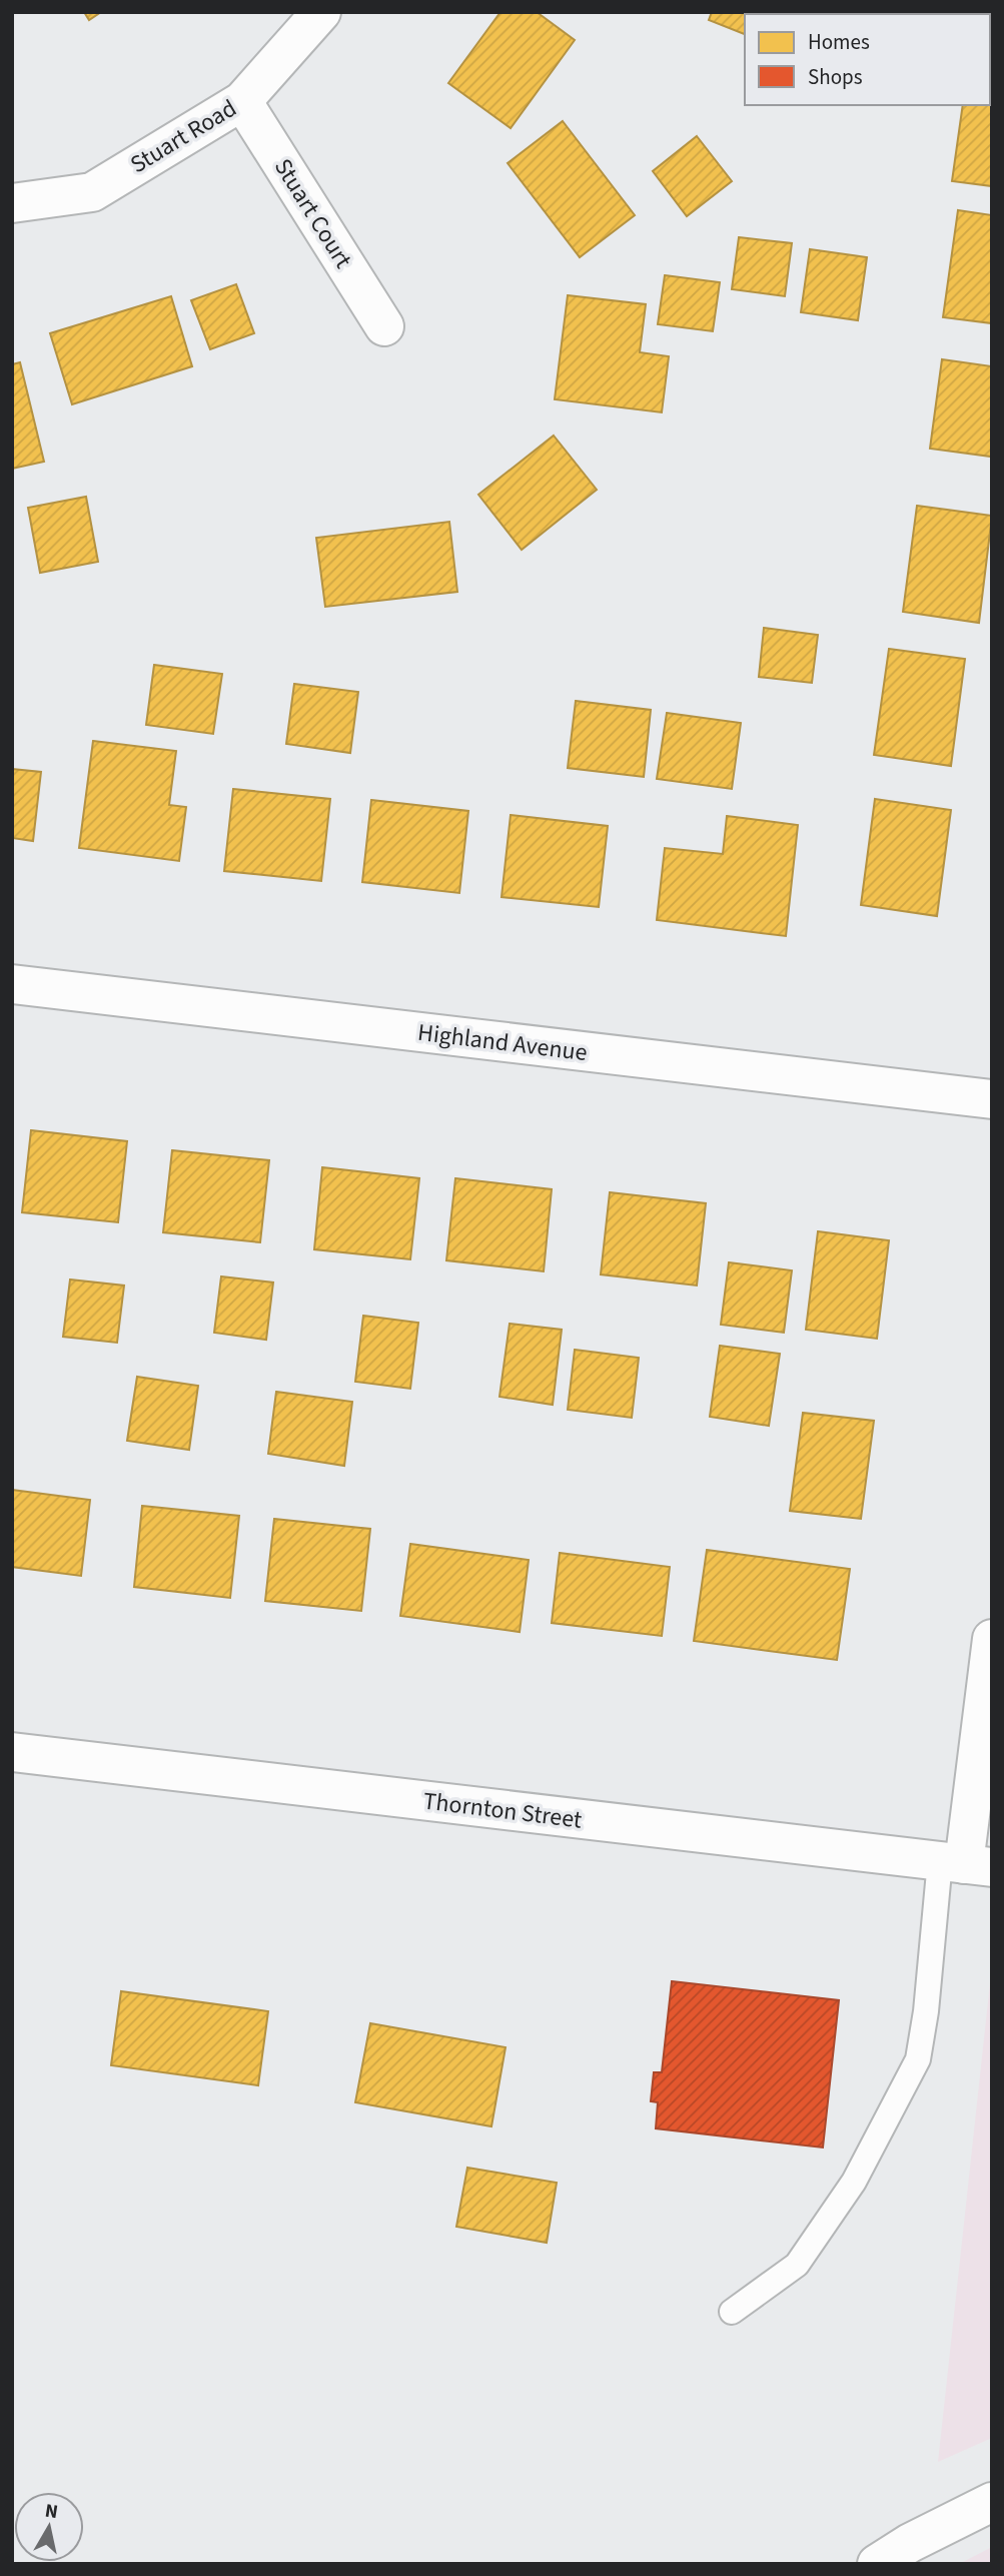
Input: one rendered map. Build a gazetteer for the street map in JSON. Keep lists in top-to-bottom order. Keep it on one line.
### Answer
{"streets":{"street":["Stuart Road","Stuart Court","Highland Avenue","Thornton Street"]},"crossings":[["Stuart Road","Stuart Court"]],"legend":["Homes","Shops"],"north":"top"}
